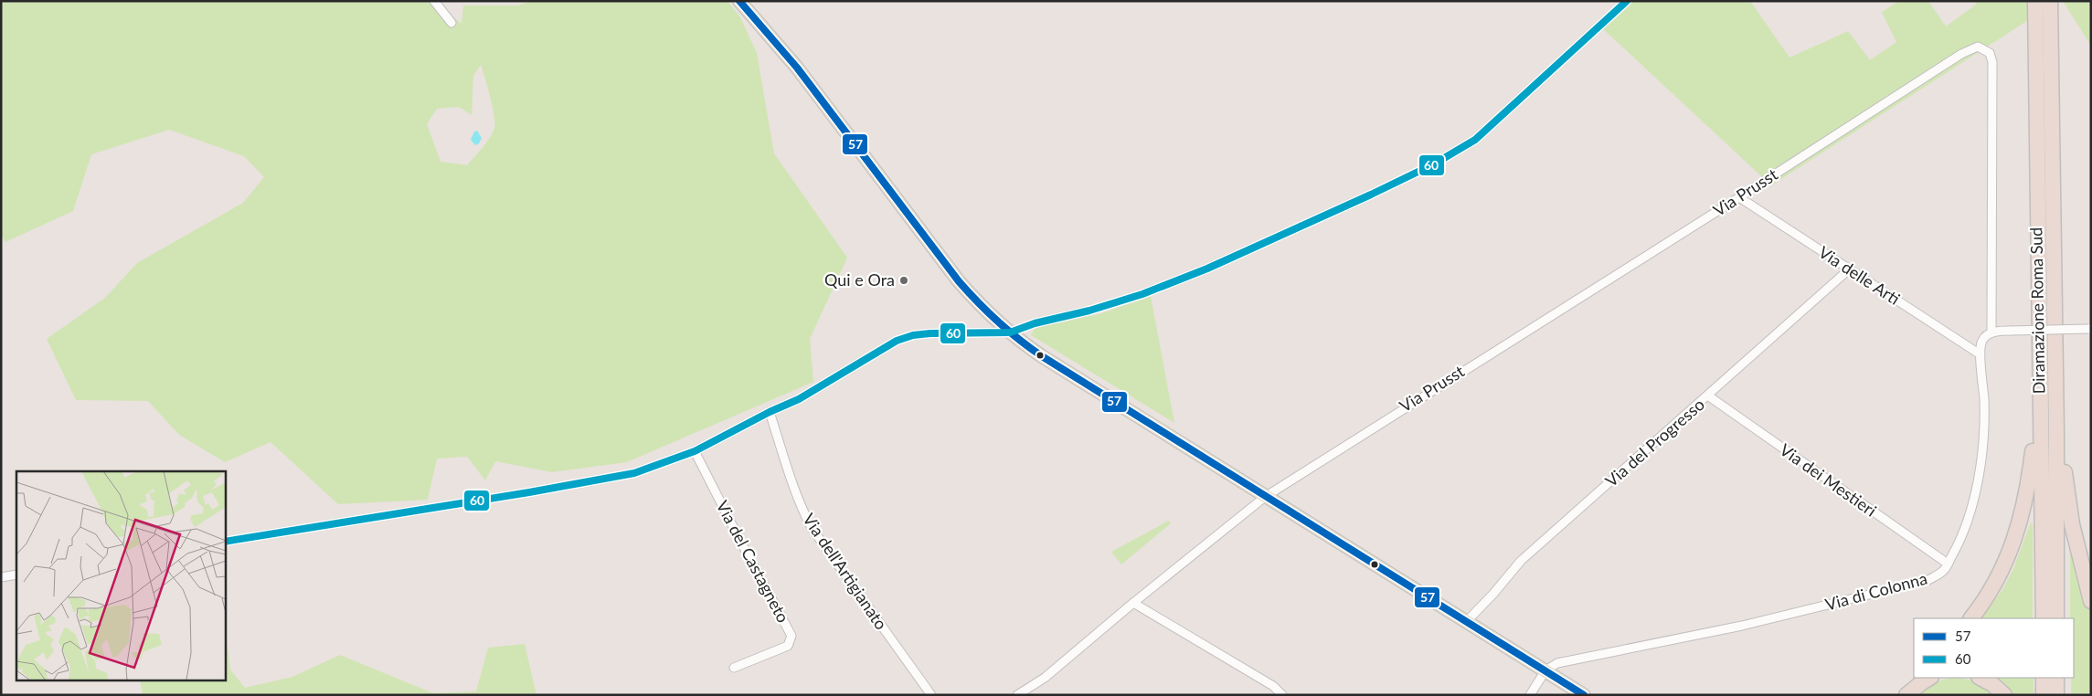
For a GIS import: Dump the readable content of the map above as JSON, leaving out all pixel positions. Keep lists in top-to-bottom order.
{
  "streets": {
    "highway": ["Diramazione Roma Sud"],
    "street": [
      "Via Prusst",
      "Via delle Arti",
      "Via del Progresso",
      "Via dei Mestieri",
      "Via del Castagneto",
      "Via dell'Artigianato",
      "Via di Colonna"
    ]
  },
  "crossings": [
    ["Via Prusst", "Via delle Arti"],
    ["Via delle Arti", "Via del Progresso"],
    ["Via delle Arti", "Via di Colonna"],
    ["Via del Progresso", "Via dei Mestieri"],
    ["Via dei Mestieri", "Via di Colonna"]
  ],
  "places": ["Qui e Ora"],
  "lines": ["transit line 57", "transit line 60"],
  "legend": ["57", "60"]
}
